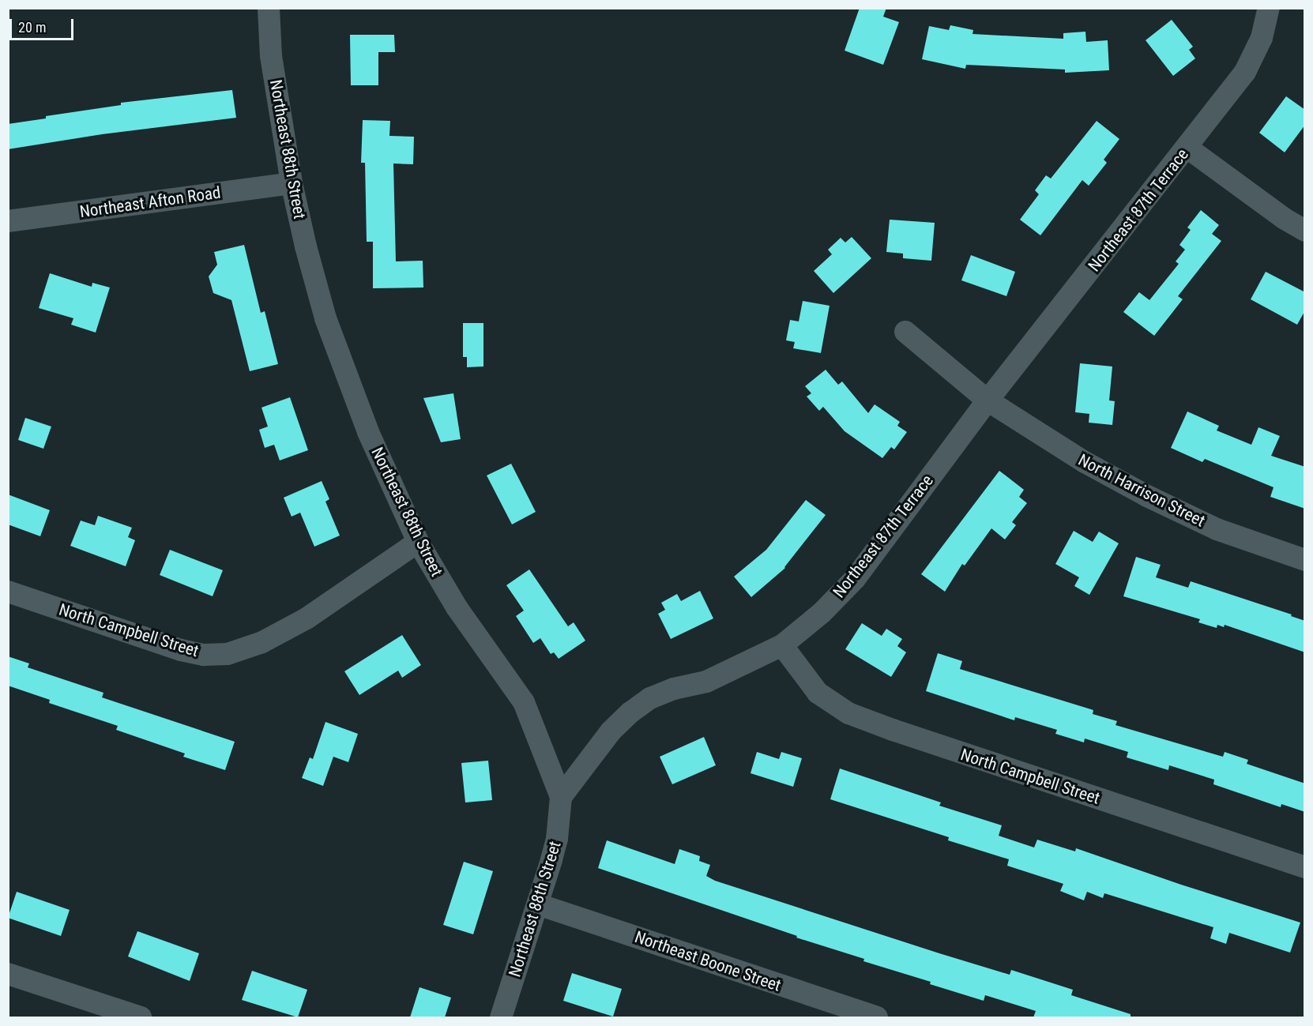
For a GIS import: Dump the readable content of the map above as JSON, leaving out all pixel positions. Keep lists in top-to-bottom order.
{
  "streets": {
    "street": [
      "Northeast 88th Street",
      "Northeast Afton Road",
      "Northeast 87th Terrace",
      "North Harrison Street",
      "North Campbell Street",
      "Northeast Boone Street"
    ]
  },
  "crossings": [
    ["Northeast 88th Street", "Northeast Afton Road"],
    ["Northeast 88th Street", "Northeast 87th Terrace"],
    ["Northeast 88th Street", "North Campbell Street"],
    ["Northeast 88th Street", "Northeast Boone Street"],
    ["Northeast 87th Terrace", "North Harrison Street"],
    ["Northeast 87th Terrace", "North Campbell Street"]
  ],
  "scale_bar": "20 m"
}
